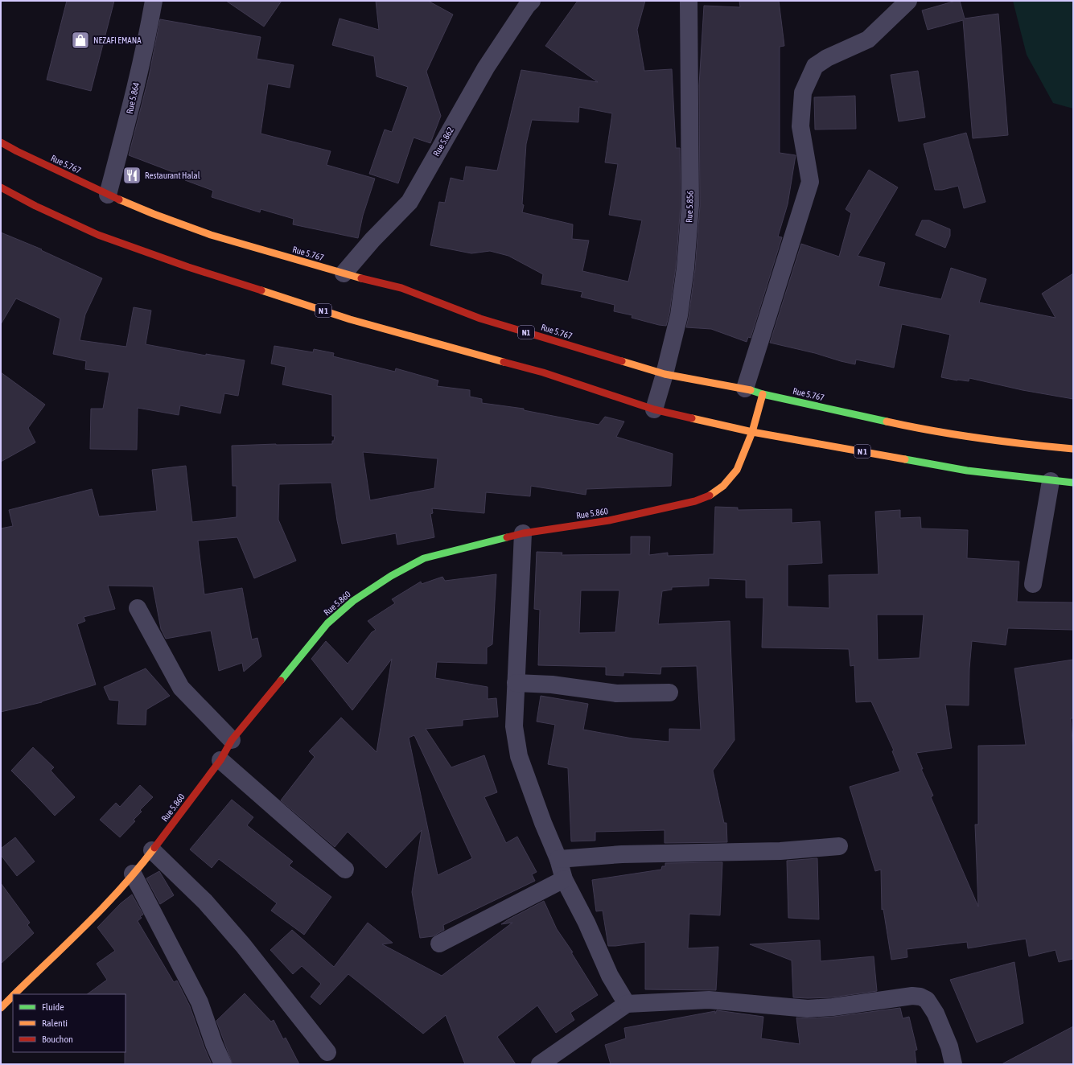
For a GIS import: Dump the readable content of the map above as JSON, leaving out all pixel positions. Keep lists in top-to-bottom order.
{
  "streets": {
    "main road": [
      "Rue 5.767",
      "N 1",
      "N1",
      "Rue 5.860"
    ],
    "street": ["Rue 5.864", "Rue 5.862", "Rue 5.856"]
  },
  "crossings": [
    ["Rue 5.864", "Rue 5.767"],
    ["Rue 5.862", "Rue 5.767"],
    ["Rue 5.767", "Rue 5.856"],
    ["Rue 5.767", "Rue 5.860"],
    ["Rue 5.856", "N 1"],
    ["N 1", "Rue 5.860"]
  ],
  "places": {
    "shop": ["NEZAFI EMANA"],
    "restaurant": ["Restaurant Halal"]
  },
  "legend": ["Fluide", "Ralenti", "Bouchon"]
}
